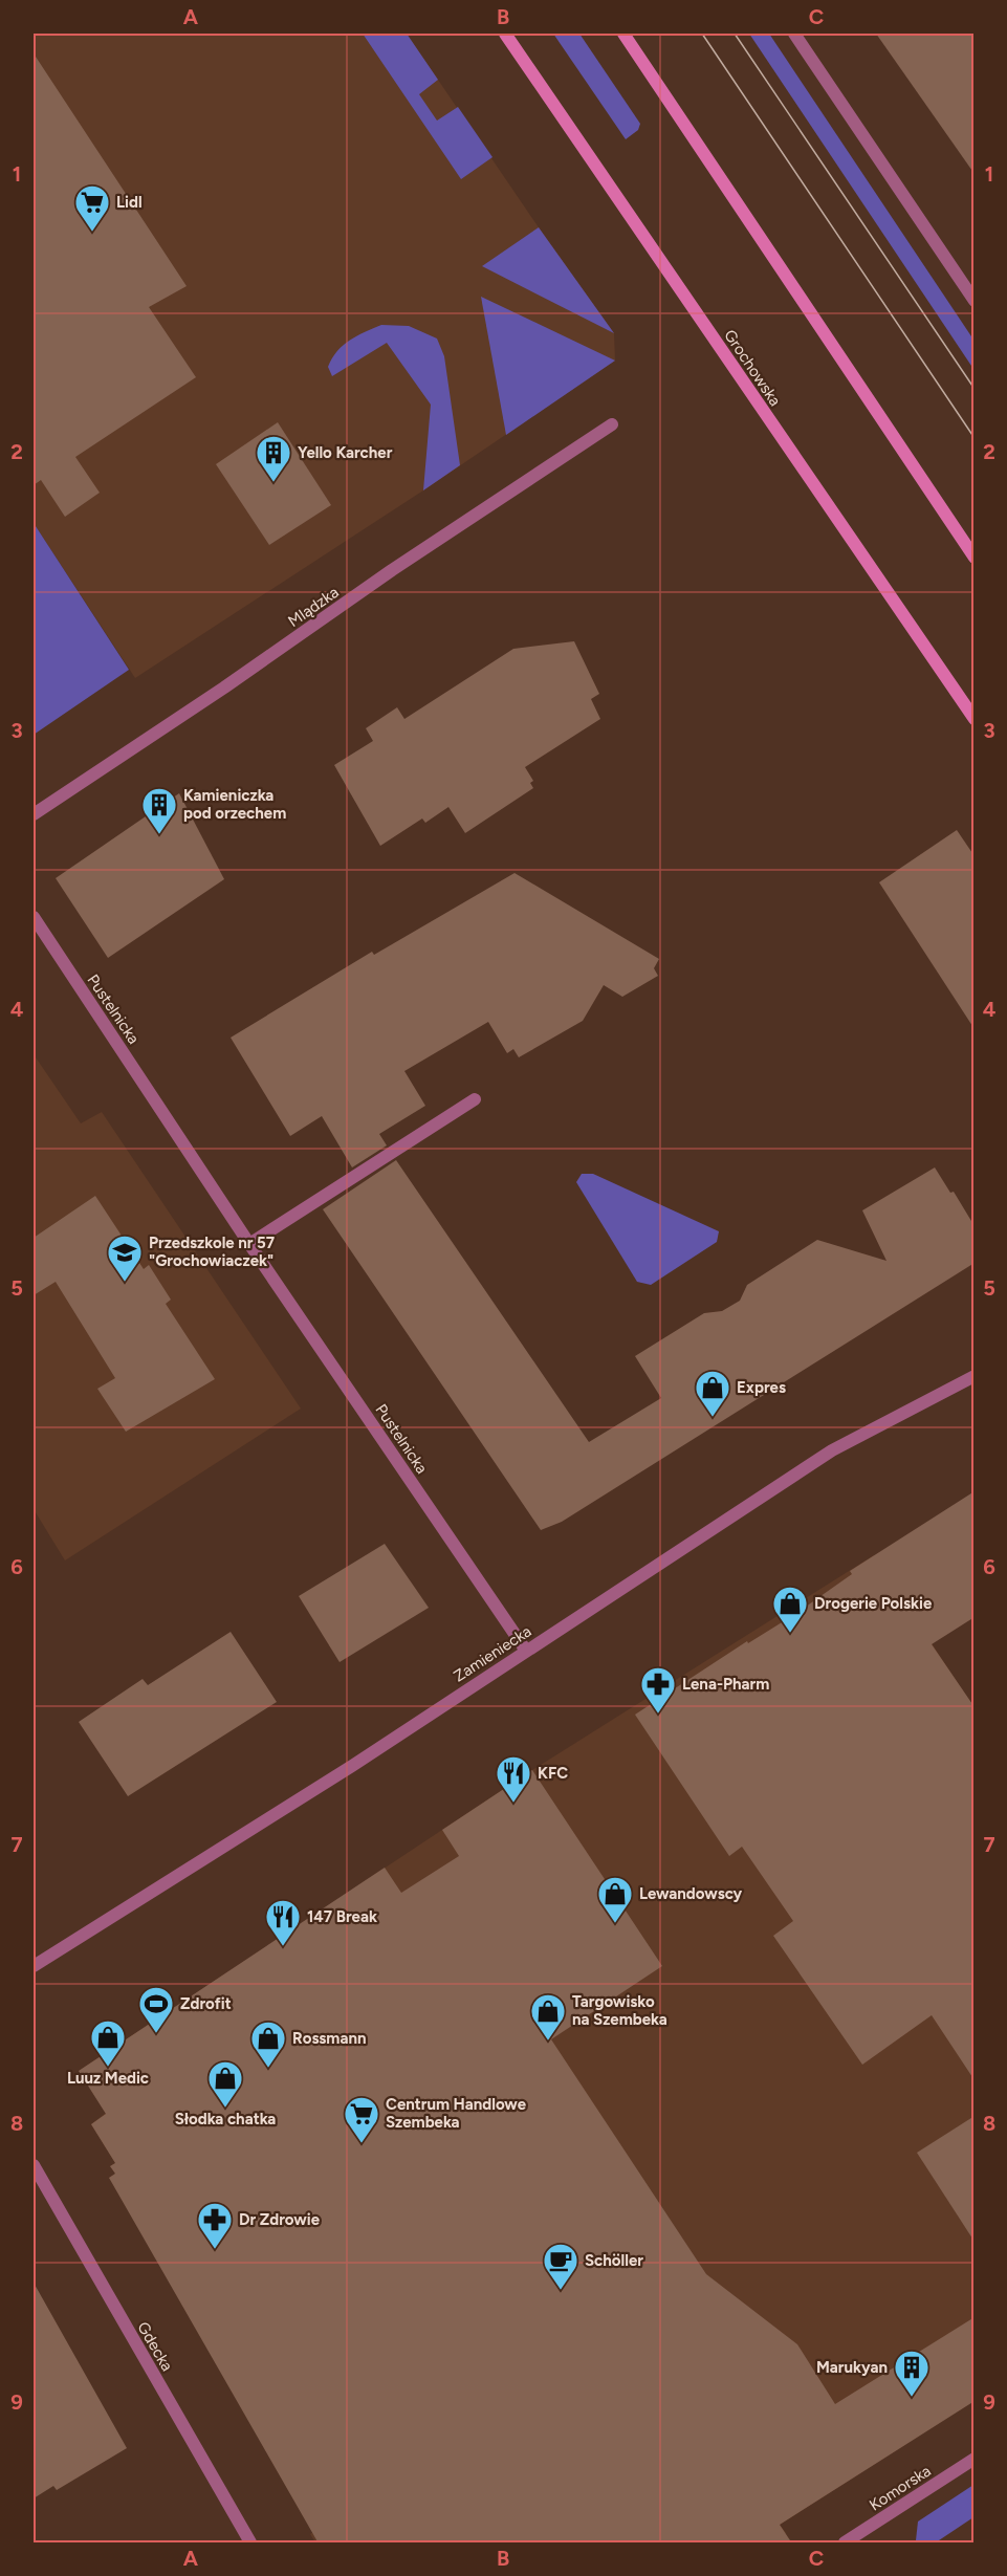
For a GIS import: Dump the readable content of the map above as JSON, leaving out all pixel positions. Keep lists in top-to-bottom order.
{
  "streets": {
    "main road": ["Grochowska"],
    "street": [
      "Mlądzka",
      "Pustelnicka",
      "Zamieniecka",
      "Gdecka",
      "Komorska"
    ]
  },
  "crossings": [
    ["Pustelnicka", "Zamieniecka"]
  ],
  "places": {
    "supermarket": ["Lidl", "Centrum Handlowe Szembeka"],
    "building": ["Yello Karcher", "Kamieniczka pod orzechem", "Marukyan"],
    "school or university": ["Przedszkole nr 57 \"Grochowiaczek\""],
    "shop": [
      "Expres",
      "Drogerie Polskie",
      "Lewandowscy",
      "Targowisko na Szembeka",
      "Luuz Medic",
      "Rossmann",
      "Słodka chatka"
    ],
    "pharmacy": ["Lena-Pharm", "Dr Zdrowie"],
    "restaurant": ["KFC", "147 Break"],
    "sports": ["Zdrofit"],
    "cafe": ["Schöller"]
  },
  "grid": {
    "columns": ["A", "B", "C"],
    "rows": [
      "1",
      "2",
      "3",
      "4",
      "5",
      "6",
      "7",
      "8",
      "9"
    ]
  }
}
